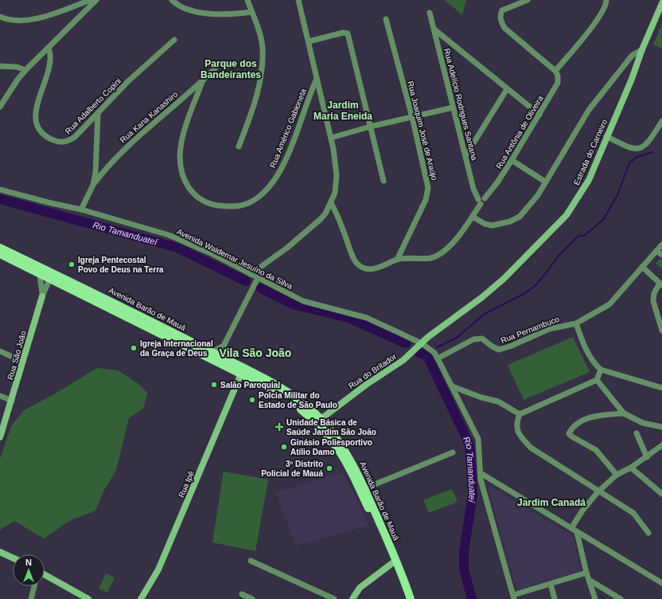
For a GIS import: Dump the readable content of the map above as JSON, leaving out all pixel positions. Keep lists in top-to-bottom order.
{
  "streets": {
    "main road": ["Avenida Barão de Mauá"],
    "street": [
      "Rua Adelício Rodrigues Santana",
      "Rua Adalberto Copini",
      "Rua Kana Kanashiro",
      "Rua Américo Gabioneta",
      "Rua Joaquim José de Araújo",
      "Rua Antônia de Oliveira",
      "Estrada do Carneiro",
      "Avenida Waldemar Jesuíno da Silva",
      "Rua Pernambuco",
      "Rua São João",
      "Rua do Britador",
      "Rua Ipê"
    ]
  },
  "crossings": [
    ["Rua Adelício Rodrigues Santana", "Rua Antônia de Oliveira"],
    ["Rua Kana Kanashiro", "Rua Américo Gabioneta"],
    ["Estrada do Carneiro", "Avenida Waldemar Jesuíno da Silva"],
    ["Estrada do Carneiro", "Rua do Britador"],
    ["Avenida Waldemar Jesuíno da Silva", "Rua Pernambuco"],
    ["Avenida Waldemar Jesuíno da Silva", "Rua do Britador"],
    ["Avenida Barão de Mauá", "Rua São João"],
    ["Avenida Barão de Mauá", "Rua do Britador"],
    ["Avenida Barão de Mauá", "Rua Ipê"]
  ],
  "districts": [
    "Parque dos Bandeirantes",
    "Jardim Maria Eneida",
    "Vila São João",
    "Jardim Canadá"
  ],
  "water": ["Rio Tamanduateí"],
  "places": {
    "other": [
      "Igreja Pentecostal Povo de Deus na Terra",
      "Igreja Internacional da Graça de Deus",
      "Salão Paroquial",
      "Polcia Militar do Estado de São Paulo",
      "Ginásio Poliesportivo Atílio Damo",
      "3º Distrito Policial de Mauá"
    ],
    "health": ["Unidade Básica de Saúde Jardim São João"]
  },
  "north": "top"
}
